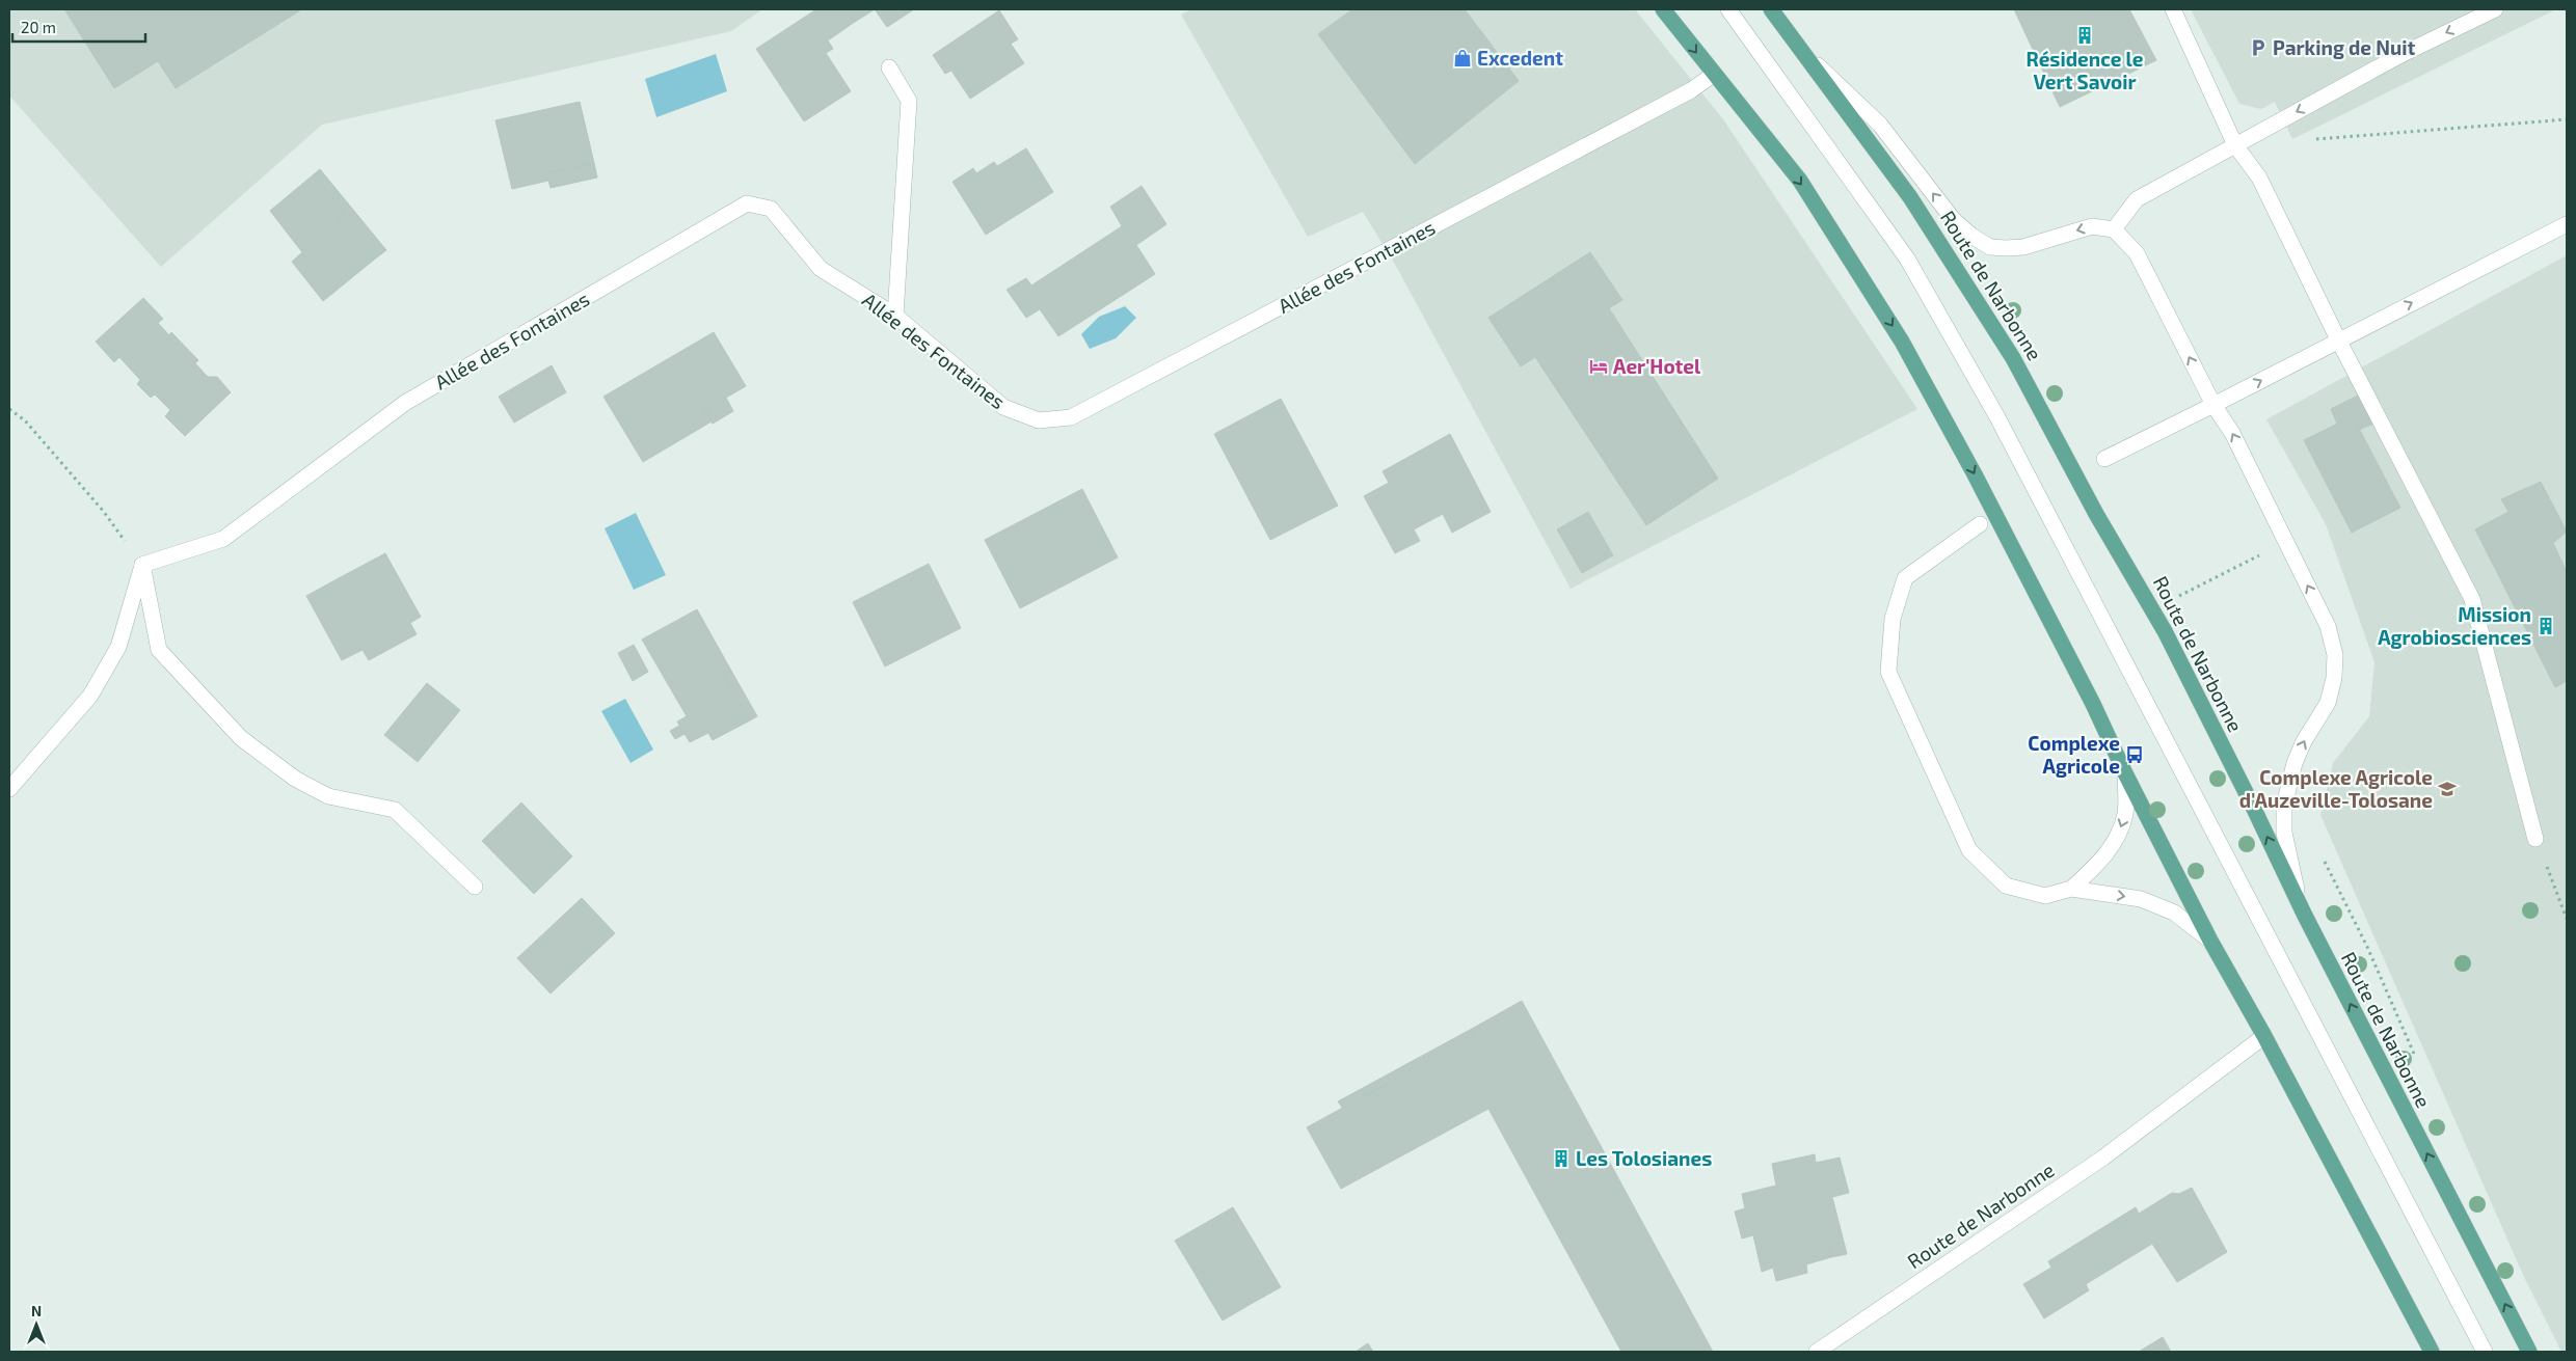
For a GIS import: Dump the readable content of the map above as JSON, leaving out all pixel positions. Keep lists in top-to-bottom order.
{
  "streets": {
    "main road": ["Route de Narbonne"],
    "street": ["Allée des Fontaines"]
  },
  "places": {
    "building": ["Résidence le Vert Savoir", "Mission Agrobiosciences", "Les Tolosianes"],
    "parking": ["Parking de Nuit"],
    "shop": ["Excedent"],
    "hotel": ["Aer'Hotel"],
    "bus stop": ["Complexe Agricole"],
    "school or university": ["Complexe Agricole d'Auzeville-Tolosane"]
  },
  "scale_bar": "20 m",
  "north": "top"
}
